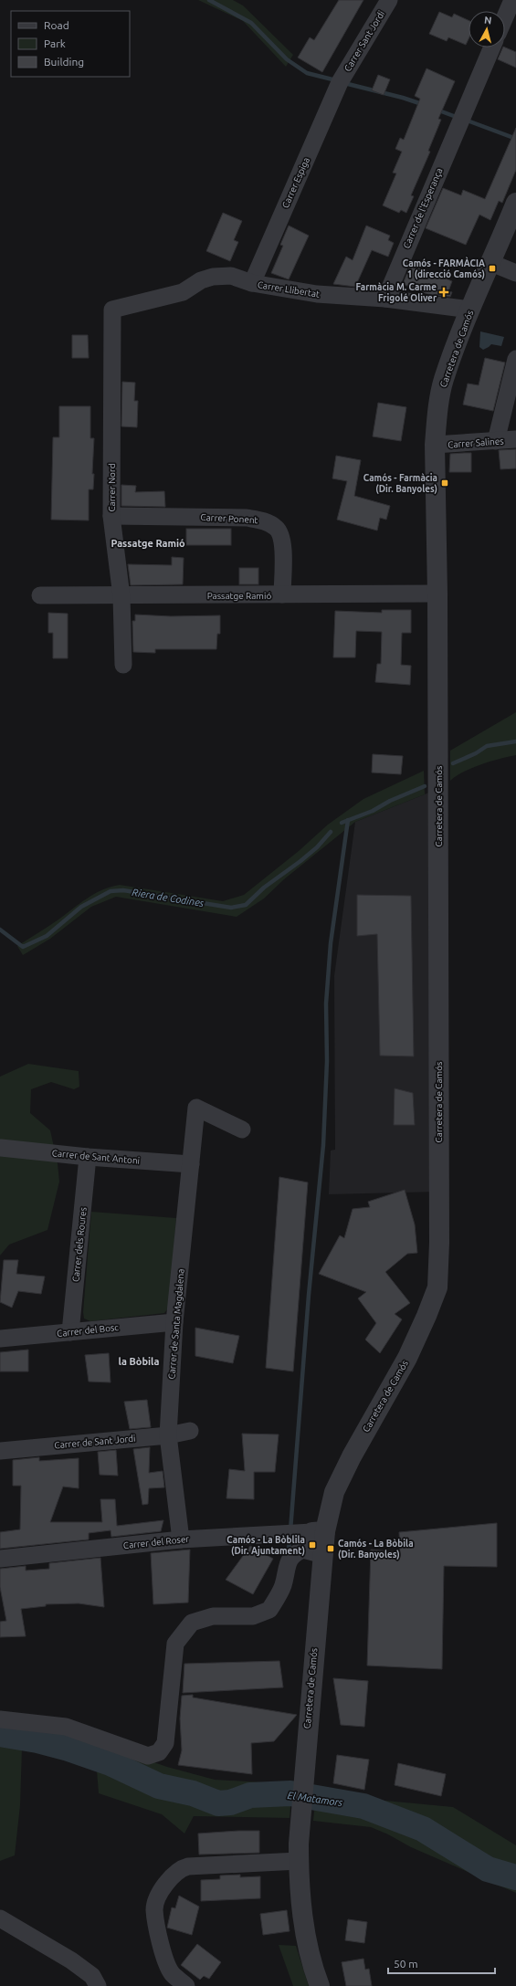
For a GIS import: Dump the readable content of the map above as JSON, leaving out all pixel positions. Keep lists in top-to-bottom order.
{
  "streets": {
    "street": [
      "Carrer Sant Jordi",
      "Carrer Espiga",
      "Carrer de l'Esperança",
      "Carrer Llibertat",
      "Carretera de Camós",
      "Carrer Salines",
      "Carrer Nord",
      "Carrer Ponent",
      "Passatge Ramió",
      "Carrer de Sant Antoni",
      "Carrer dels Roures",
      "Carrer de Santa Magdalena",
      "Carrer del Bosc",
      "Carrer de Sant Jordi",
      "Carrer del Roser"
    ]
  },
  "crossings": [
    ["Carrer Sant Jordi", "Carrer Espiga"],
    ["Carrer Espiga", "Carrer Llibertat"],
    ["Carrer de l'Esperança", "Carrer Llibertat"],
    ["Carrer Llibertat", "Carretera de Camós"],
    ["Carrer Llibertat", "Carrer Nord"],
    ["Carretera de Camós", "Carrer Salines"],
    ["Carretera de Camós", "Passatge Ramió"],
    ["Carretera de Camós", "Carrer del Roser"],
    ["Carrer Nord", "Carrer Ponent"],
    ["Carrer Nord", "Passatge Ramió"],
    ["Carrer Ponent", "Passatge Ramió"],
    ["Carrer de Sant Antoni", "Carrer dels Roures"],
    ["Carrer de Sant Antoni", "Carrer de Santa Magdalena"],
    ["Carrer dels Roures", "Carrer del Bosc"],
    ["Carrer de Santa Magdalena", "Carrer del Bosc"],
    ["Carrer de Santa Magdalena", "Carrer de Sant Jordi"],
    ["Carrer de Santa Magdalena", "Carrer del Roser"]
  ],
  "districts": ["Passatge Ramió", "la Bòbila"],
  "water": ["Riera de Codines", "El Matamors"],
  "places": {
    "transit": [
      "Camós - FARMÀCIA 1 (direcció Camós)",
      "Camós - Farmàcia (Dir. Banyoles)",
      "Camós - La Bòblila (Dir. Ajuntament)",
      "Camós - La Bòbila (Dir. Banyoles)"
    ],
    "health": ["Farmàcia M. Carme Frigolé Oliver"]
  },
  "legend": ["Road", "Park", "Building"],
  "scale_bar": "50 m",
  "north": "top"
}
